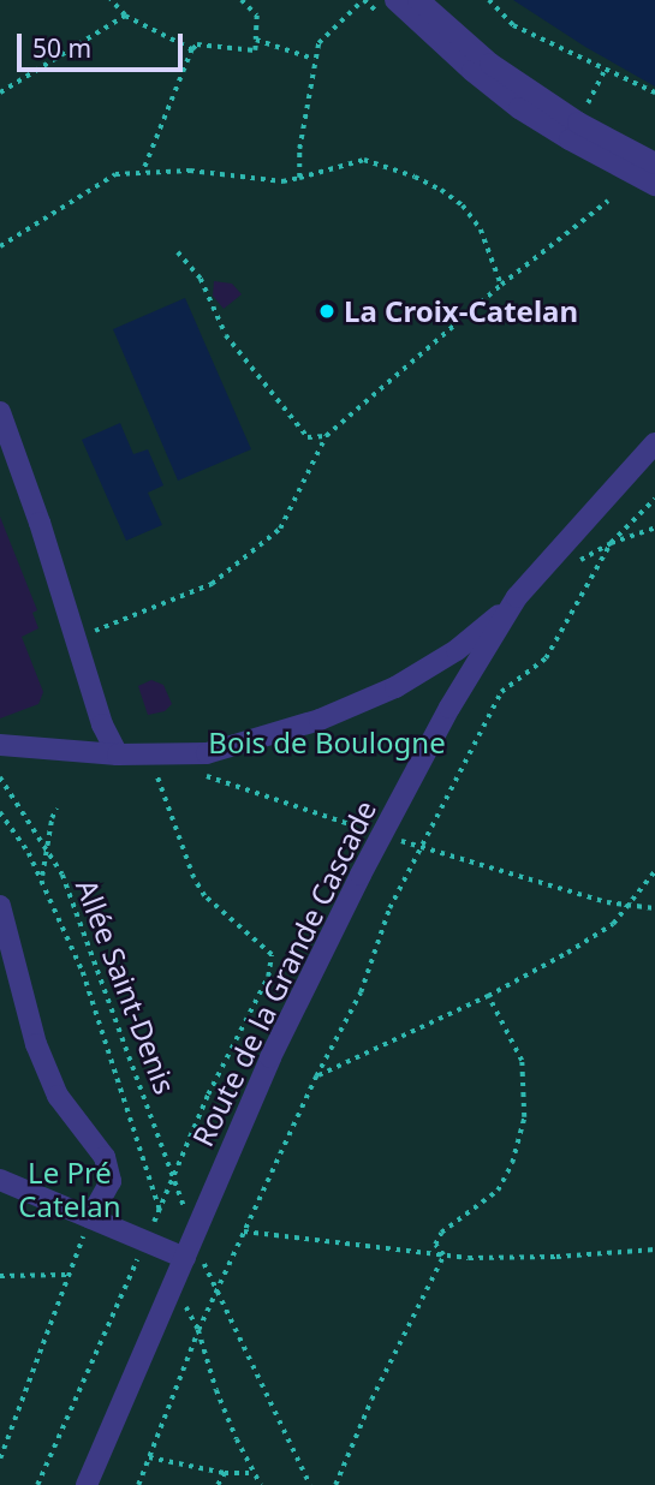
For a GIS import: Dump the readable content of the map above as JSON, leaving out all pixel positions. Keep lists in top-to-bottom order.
{
  "streets": {
    "street": ["Route de la Grande Cascade"],
    "path": ["Allée Saint-Denis"]
  },
  "parks": ["Bois de Boulogne", "Le Pré Catelan"],
  "places": ["La Croix-Catelan"],
  "scale_bar": "50 m"
}
